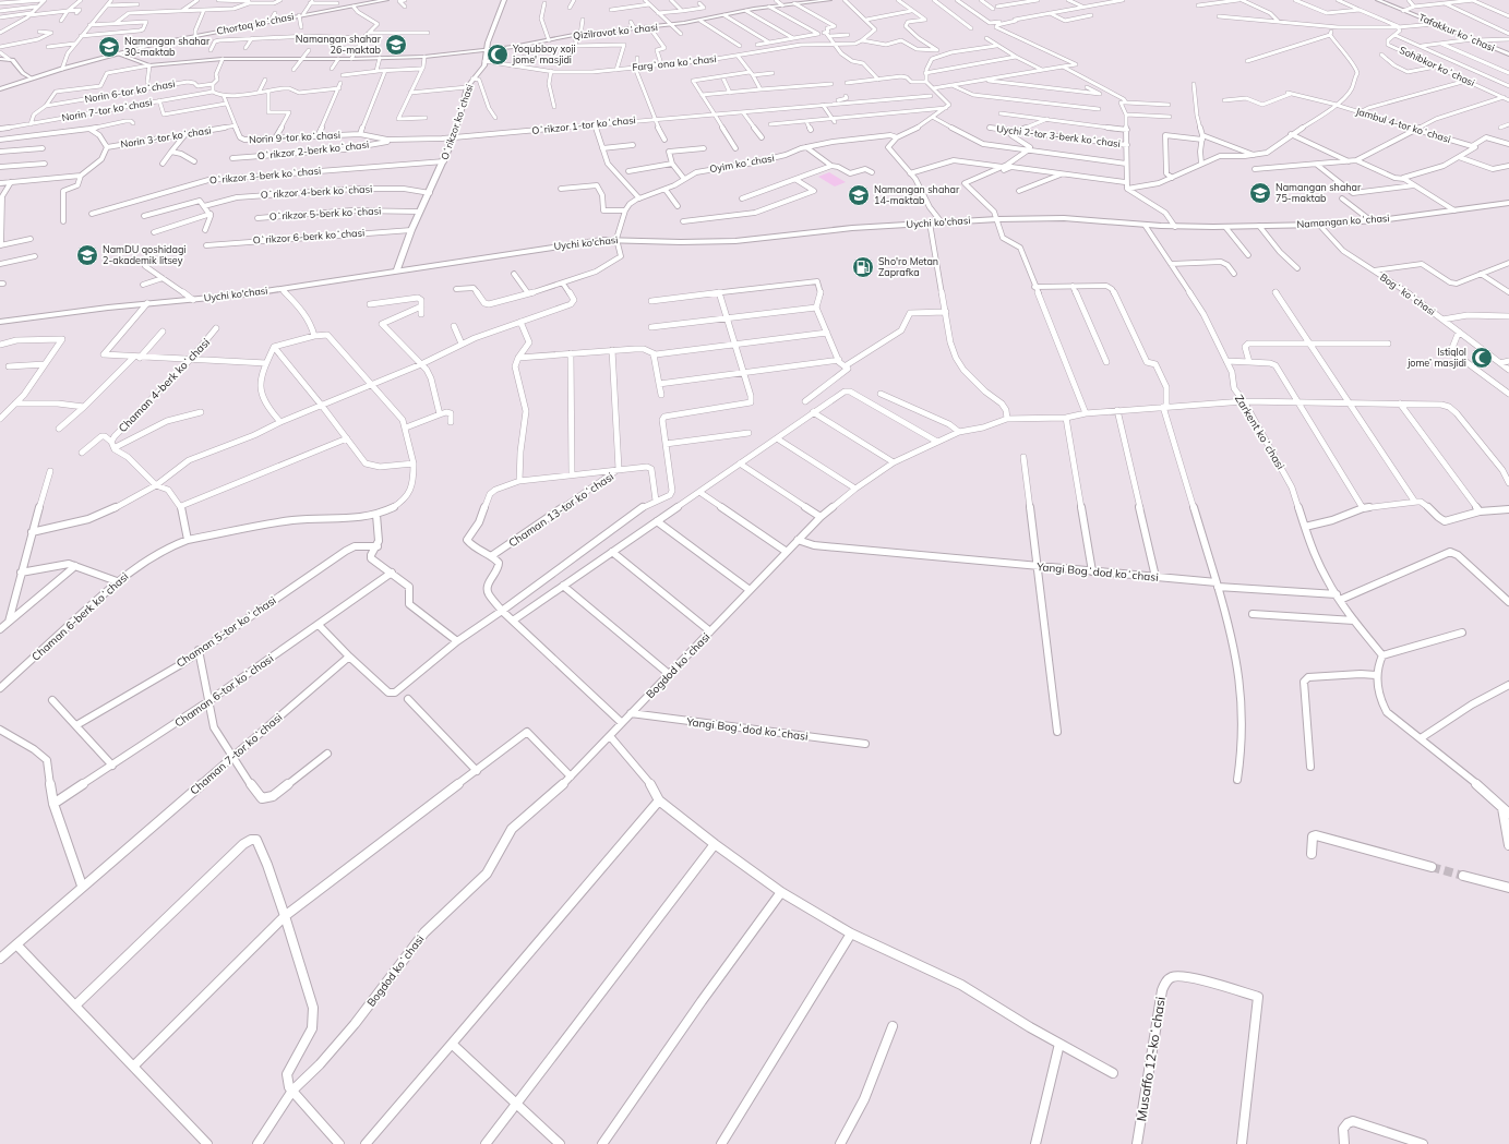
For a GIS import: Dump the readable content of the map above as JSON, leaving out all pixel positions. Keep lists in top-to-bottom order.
{
  "streets": {
    "main road": [
      "Chortoq koʻchasi",
      "Tafakkur koʻchasi",
      "Oʻrikzor koʻchasi",
      "Namangan koʻchasi",
      "Uychi ko'chasi"
    ],
    "street": [
      "Qizilravot koʻchasi",
      "Fargʻona koʻchasi",
      "Sohibkor koʻchasi",
      "Norin 6-tor koʻchasi",
      "Norin 7-tor koʻchasi",
      "Oʻrikzor 1-tor koʻchasi",
      "Jambul 4-tor koʻchasi",
      "Uychi 2-tor 3-berk koʻchasi",
      "Norin 3-tor koʻchasi",
      "Norin 9-tor koʻchasi",
      "Oʻrikzor 2-berk koʻchasi",
      "Oyim koʻchasi",
      "Oʻrikzor 3-berk koʻchasi",
      "Oʻrikzor 4-berk koʻchasi",
      "Oʻrikzor 5-berk koʻchasi",
      "Oʻrikzor 6-berk koʻchasi",
      "Bogʻ koʻchasi",
      "Chaman 4-berk koʻchasi",
      "Zarkent koʻchasi",
      "Chaman 13-tor koʻchasi",
      "Yangi Bogʻdod koʻchasi",
      "Chaman 6-berk koʻchasi",
      "Chaman 5-tor koʻchasi",
      "Bogdod koʻchasi",
      "Chaman 6-tor koʻchasi",
      "Chaman 7-tor koʻchasi",
      "Musaffo 12-koʻchasi"
    ]
  },
  "crossings": [
    ["Chortoq koʻchasi", "Qizilravot koʻchasi"],
    ["Qizilravot koʻchasi", "Oʻrikzor koʻchasi"],
    ["Fargʻona koʻchasi", "Oʻrikzor koʻchasi"],
    ["Oʻrikzor koʻchasi", "Oʻrikzor 1-tor koʻchasi"],
    ["Oʻrikzor koʻchasi", "Oʻrikzor 3-berk koʻchasi"],
    ["Oʻrikzor koʻchasi", "Oʻrikzor 4-berk koʻchasi"],
    ["Oʻrikzor koʻchasi", "Oʻrikzor 5-berk koʻchasi"],
    ["Oʻrikzor koʻchasi", "Uychi ko'chasi"],
    ["Oʻrikzor koʻchasi", "Oʻrikzor 6-berk koʻchasi"],
    ["Oʻrikzor 1-tor koʻchasi", "Norin 9-tor koʻchasi"],
    ["Oʻrikzor 1-tor koʻchasi", "Oʻrikzor 2-berk koʻchasi"],
    ["Norin 3-tor koʻchasi", "Norin 9-tor koʻchasi"],
    ["Norin 9-tor koʻchasi", "Oʻrikzor 2-berk koʻchasi"],
    ["Namangan koʻchasi", "Uychi ko'chasi"],
    ["Namangan koʻchasi", "Bogʻ koʻchasi"],
    ["Uychi ko'chasi", "Zarkent koʻchasi"],
    ["Zarkent koʻchasi", "Yangi Bogʻdod koʻchasi"],
    ["Zarkent koʻchasi", "Bogdod koʻchasi"],
    ["Yangi Bogʻdod koʻchasi", "Bogdod koʻchasi"]
  ],
  "places": {
    "school or university": [
      "Namangan shahar 26-maktab",
      "Namangan shahar 30-maktab",
      "Namangan shahar 75-maktab",
      "Namangan shahar 14-maktab",
      "NamDU qoshidagi 2-akademik litsey"
    ],
    "mosque": ["Yoqubboy xoji jome' masjidi", "Istiqlol jome’ masjidi"],
    "fuel station": ["Sho'ro Metan Zaprafka"]
  }
}
